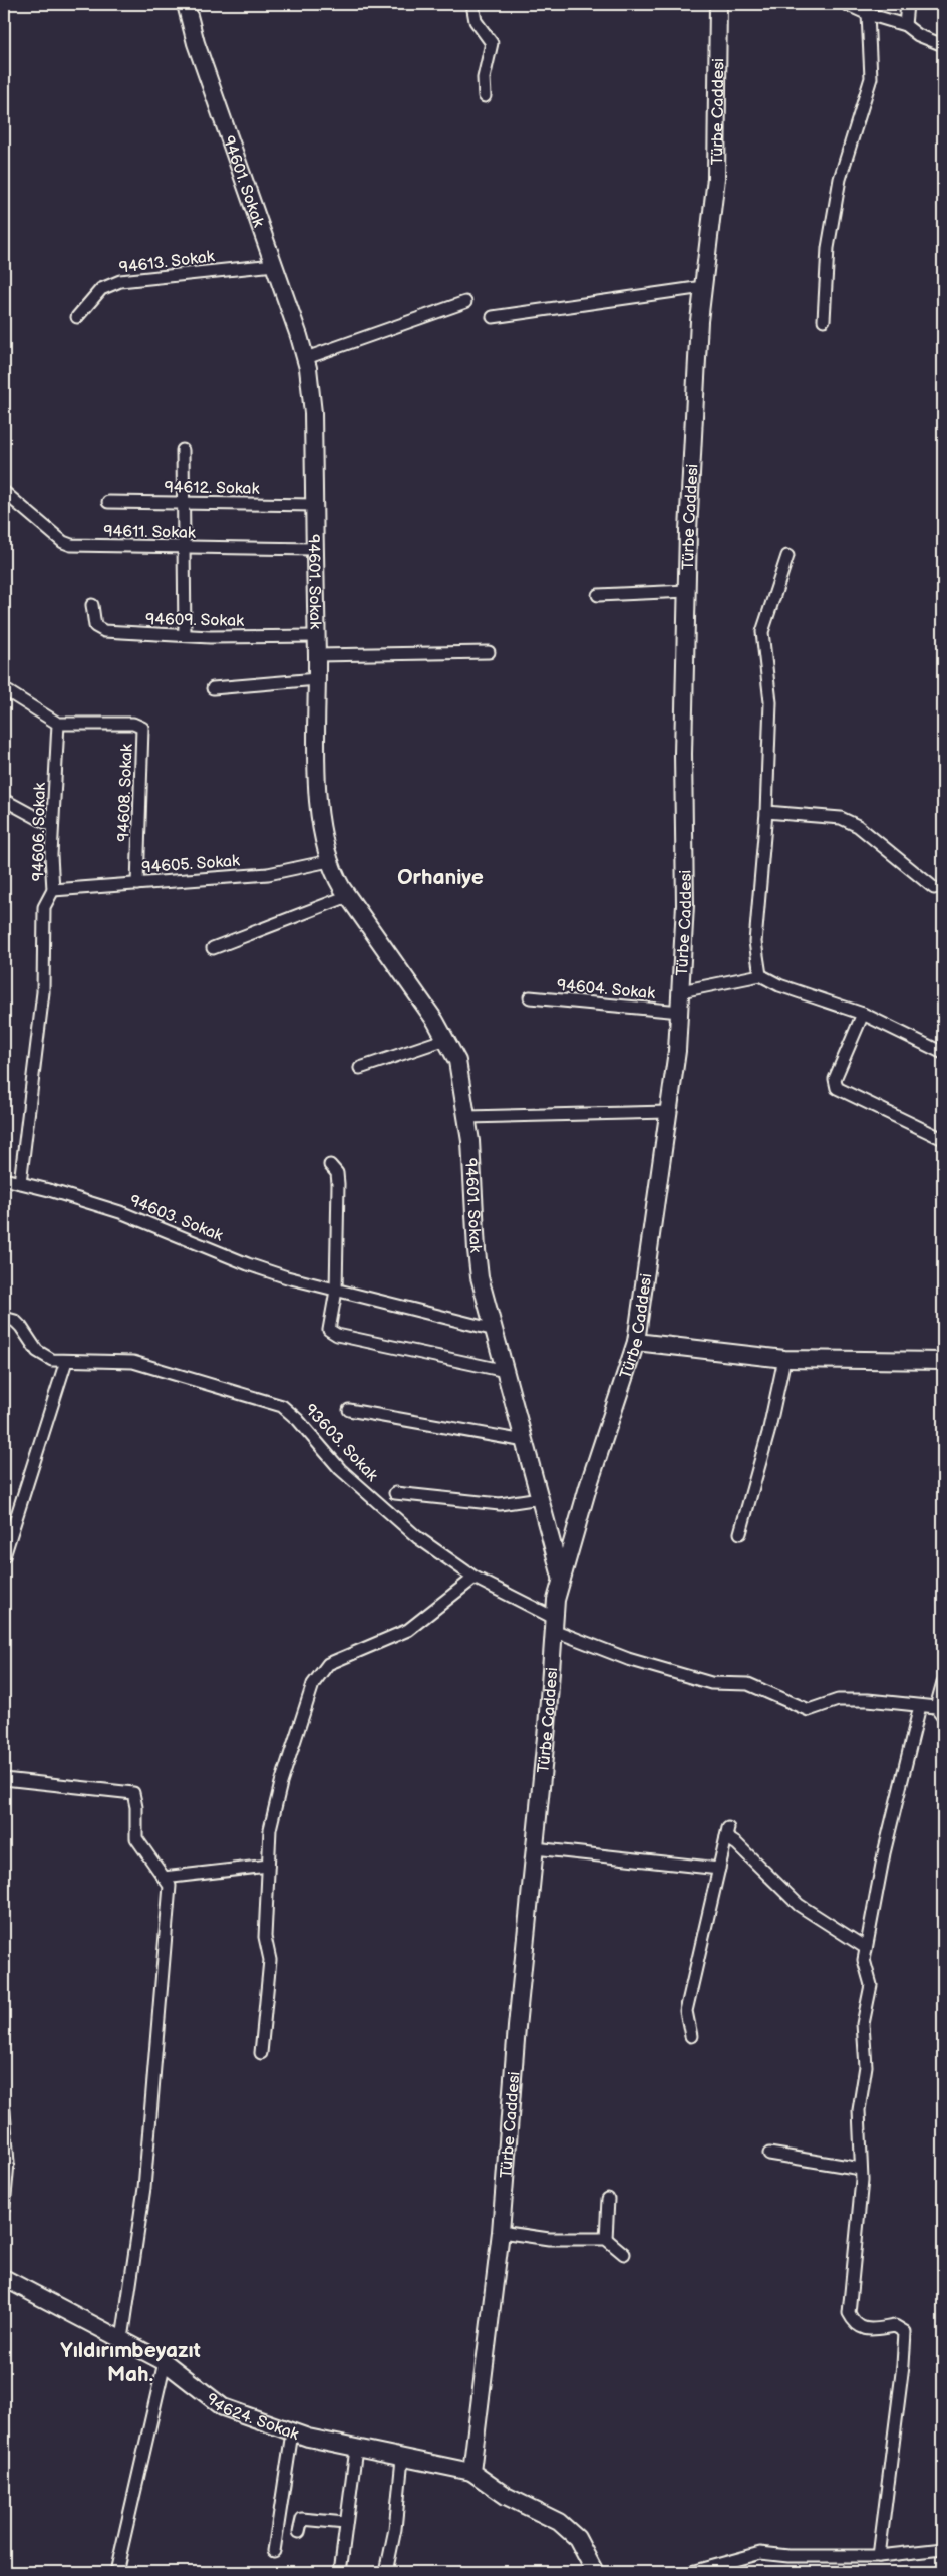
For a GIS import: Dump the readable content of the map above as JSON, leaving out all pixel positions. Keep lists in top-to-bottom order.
{
  "streets": {
    "street": [
      "Türbe Caddesi",
      "94601. Sokak",
      "94613. Sokak",
      "94612. Sokak",
      "94611. Sokak",
      "94609. Sokak",
      "94608. Sokak",
      "94606. Sokak",
      "94605. Sokak",
      "94604. Sokak",
      "94603. Sokak",
      "93603. Sokak",
      "94624. Sokak"
    ]
  },
  "crossings": [
    ["Türbe Caddesi", "94601. Sokak"],
    ["Türbe Caddesi", "94604. Sokak"],
    ["Türbe Caddesi", "93603. Sokak"],
    ["Türbe Caddesi", "94624. Sokak"],
    ["94601. Sokak", "94613. Sokak"],
    ["94601. Sokak", "94612. Sokak"],
    ["94601. Sokak", "94611. Sokak"],
    ["94601. Sokak", "94609. Sokak"],
    ["94601. Sokak", "94605. Sokak"],
    ["94601. Sokak", "94603. Sokak"],
    ["94608. Sokak", "94606. Sokak"],
    ["94608. Sokak", "94605. Sokak"],
    ["94606. Sokak", "94605. Sokak"],
    ["94606. Sokak", "94603. Sokak"]
  ],
  "districts": ["Orhaniye", "Yıldırımbeyazıt Mah."]
}
